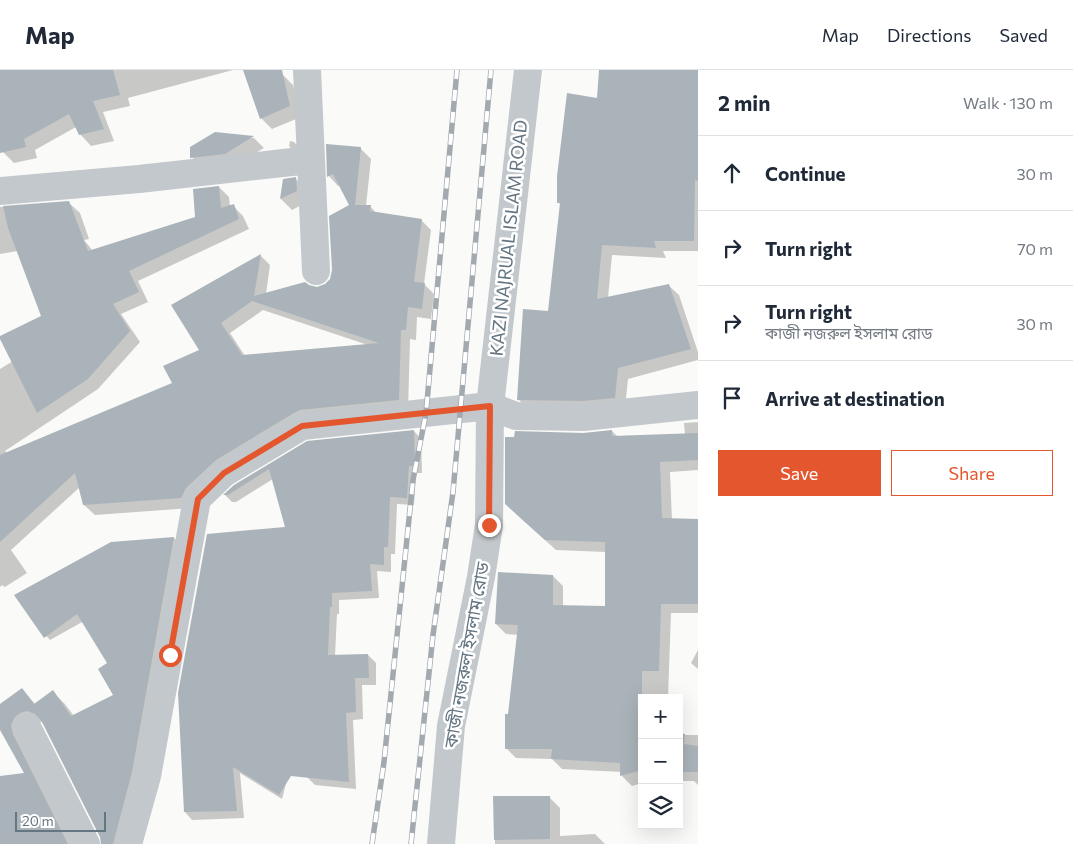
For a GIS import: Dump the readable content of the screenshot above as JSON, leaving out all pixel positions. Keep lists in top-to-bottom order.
{
  "streets": {
    "street": ["KAZI NAJRUAL ISLAM ROAD", "কাজী নজরুল ইসলাম রোড"]
  },
  "crossings": [
    ["KAZI NAJRUAL ISLAM ROAD", "কাজী নজরুল ইসলাম রোড"]
  ],
  "scale_bar": "20 m",
  "page": {
    "header": "Map",
    "nav": ["Map", "Directions", "Saved"],
    "heading": ["2 min", "Walk · 130 m"],
    "list": [
      ["Continue", "30 m"],
      ["Turn right", "70 m"],
      ["Turn right", "কাজী নজরুল ইসলাম রোড", "30 m"],
      "Arrive at destination"
    ],
    "buttons": ["Save", "Share"],
    "map_buttons": ["+", "−"],
    "scale": "20 m"
  }
}
